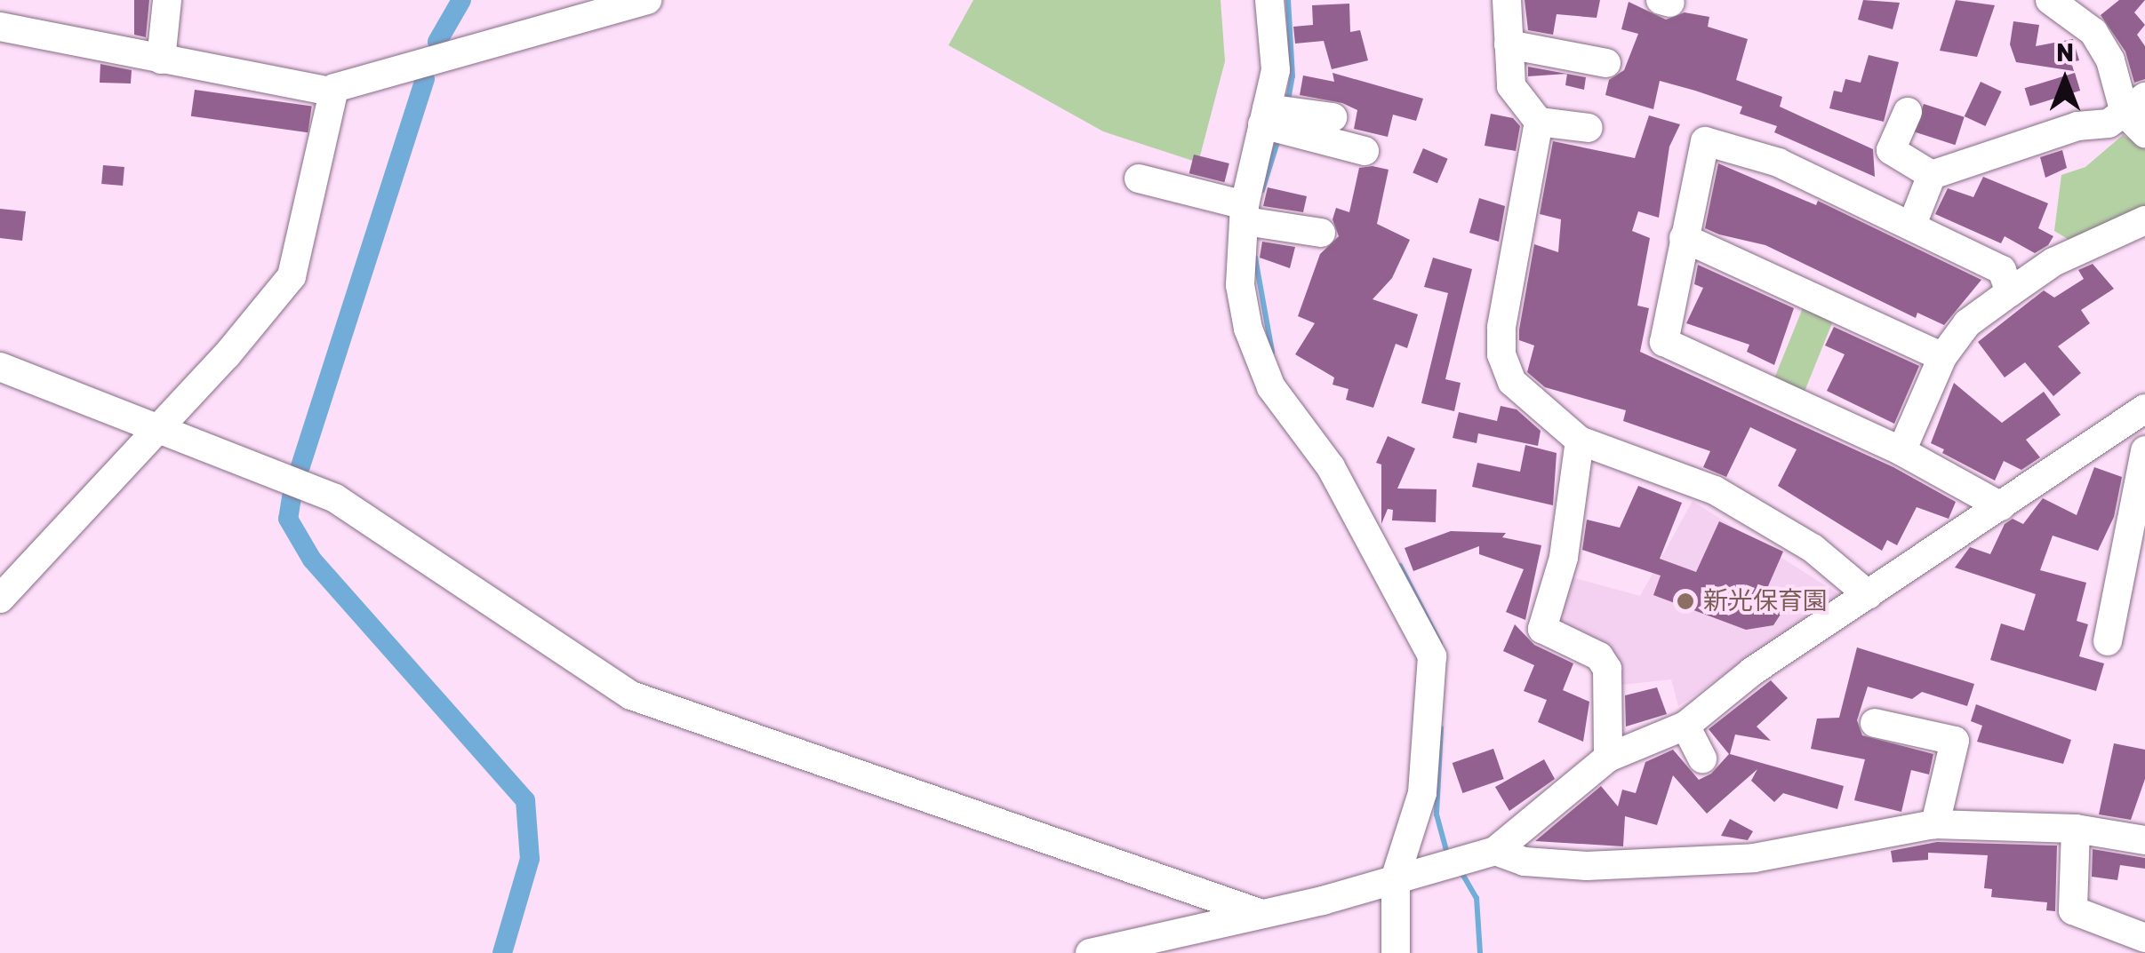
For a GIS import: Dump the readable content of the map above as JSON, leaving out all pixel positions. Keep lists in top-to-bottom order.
{
  "places": ["新光保育園"],
  "north": "top"
}
